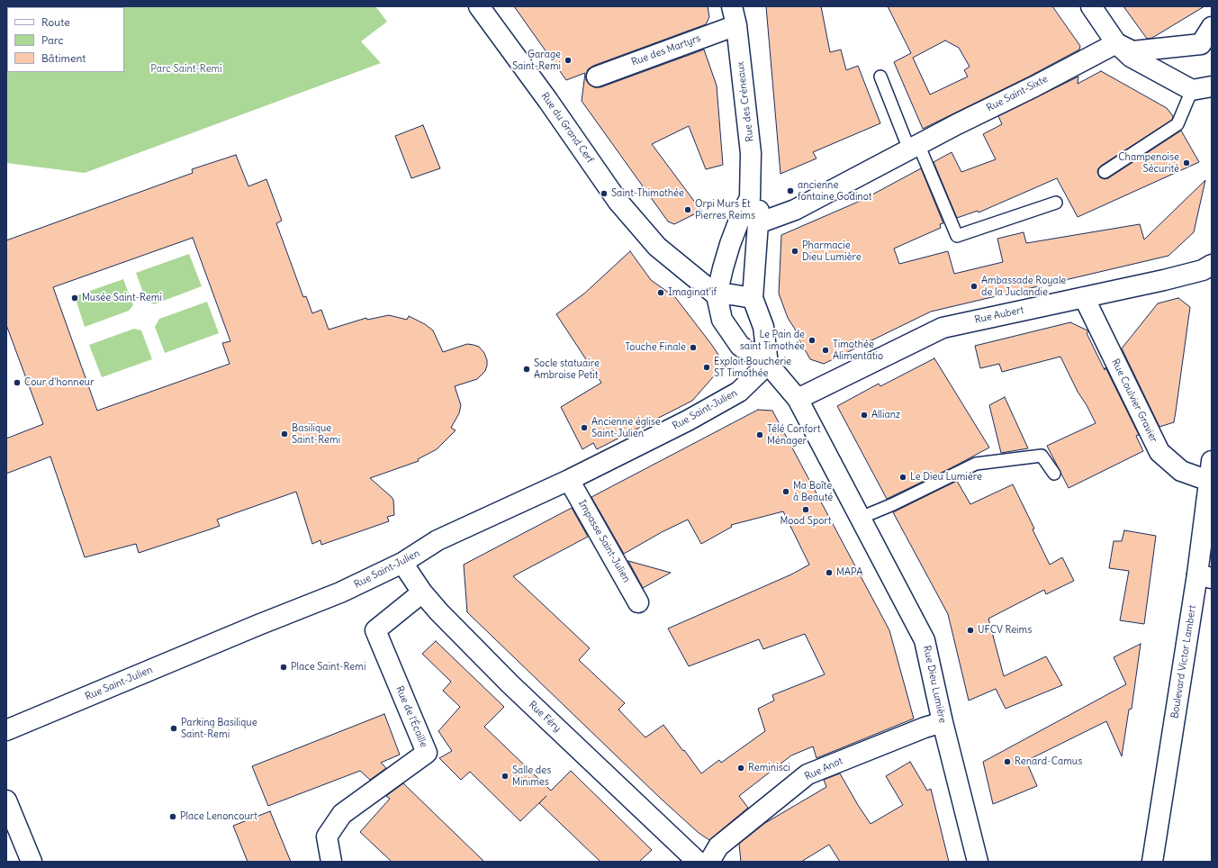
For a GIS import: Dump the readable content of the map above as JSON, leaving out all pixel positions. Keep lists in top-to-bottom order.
{
  "streets": {
    "street": [
      "Rue des Martyrs",
      "Rue Saint-Sixte",
      "Rue des Créneaux",
      "Rue du Grand Cerf",
      "Rue Aubert",
      "Rue Coulvier Gravier",
      "Rue Saint-Julien",
      "Impasse Saint-Julien",
      "Boulevard Victor Lambert",
      "Rue Dieu Lumière",
      "Rue de l'Écaille",
      "Rue Féry",
      "Rue Anot"
    ]
  },
  "crossings": [
    ["Rue des Martyrs", "Rue des Créneaux"],
    ["Rue du Grand Cerf", "Rue Dieu Lumière"],
    ["Rue Aubert", "Rue Coulvier Gravier"],
    ["Rue Aubert", "Rue Dieu Lumière"],
    ["Rue Coulvier Gravier", "Boulevard Victor Lambert"],
    ["Rue Saint-Julien", "Impasse Saint-Julien"],
    ["Rue Saint-Julien", "Rue Dieu Lumière"],
    ["Rue Saint-Julien", "Rue Féry"],
    ["Rue Dieu Lumière", "Rue Anot"],
    ["Rue de l'Écaille", "Rue Féry"]
  ],
  "parks": ["Parc Saint-Remi"],
  "places": [
    "Garage Saint-Remi",
    "Champenoise Sécurité",
    "ancienne fontaine Godinot",
    "Saint-Thimothée",
    "Orpi Murs Et Pierres Reims",
    "Pharmacie Dieu Lumière",
    "Ambassade Royale de la Juclandie",
    "Imaginat’if",
    "Musée Saint-Remi",
    "Le Pain de saint Timothée",
    "Touche Finale",
    "Timothée Alimentatio",
    "Exploit Boucherie ST Timothée",
    "Socle statuaire Ambroise Petit",
    "Cour d'honneur",
    "Allianz",
    "Ancienne église Saint-Julien",
    "Basilique Saint-Remi",
    "Télé Confort Ménager",
    "Le Dieu Lumière",
    "Ma Boîte à Beauté",
    "Mood Sport",
    "MAPA",
    "UFCV Reims",
    "Place Saint-Remi",
    "Parking Basilique Saint-Remi",
    "Renard-Camus",
    "Reminisci",
    "Salle des Minimes",
    "Place Lenoncourt"
  ],
  "legend": ["Route", "Parc", "Bâtiment"]
}
